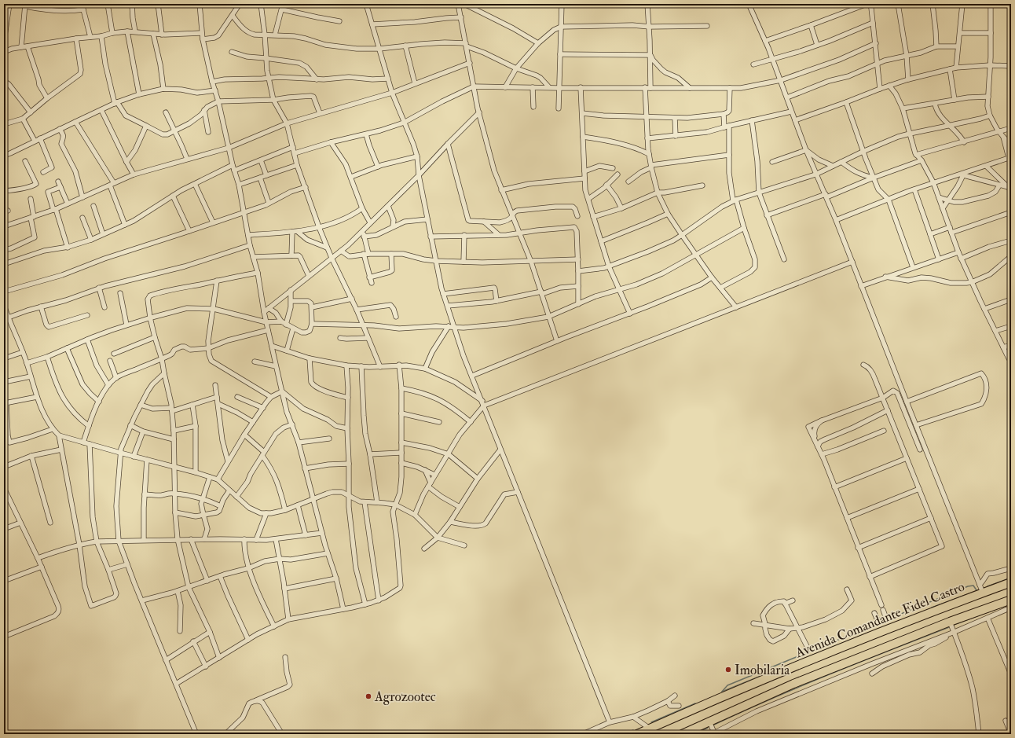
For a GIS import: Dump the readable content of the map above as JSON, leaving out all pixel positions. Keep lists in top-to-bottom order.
{
  "streets": {
    "highway": ["Avenida Comandante Fidel Castro"]
  },
  "places": ["Imobilaria", "Agrozootec"]
}
